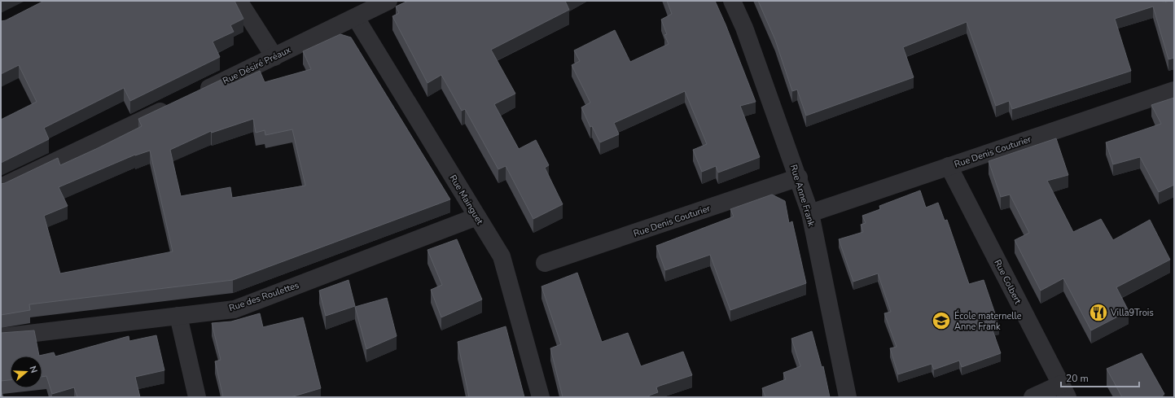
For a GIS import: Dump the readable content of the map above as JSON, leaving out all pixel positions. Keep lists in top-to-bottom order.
{
  "streets": {
    "street": [
      "Rue Désiré Préaux",
      "Rue Denis Couturier",
      "Rue Anne Frank",
      "Rue Mainguet",
      "Rue Colbert",
      "Rue des Roulettes"
    ]
  },
  "crossings": [
    ["Rue Désiré Préaux", "Rue Mainguet"],
    ["Rue Denis Couturier", "Rue Anne Frank"],
    ["Rue Denis Couturier", "Rue Colbert"],
    ["Rue Mainguet", "Rue des Roulettes"]
  ],
  "places": {
    "restaurant": ["Villa9Trois"],
    "school or university": ["École maternelle Anne Frank"]
  },
  "scale_bar": "20 m",
  "north": "right"
}
